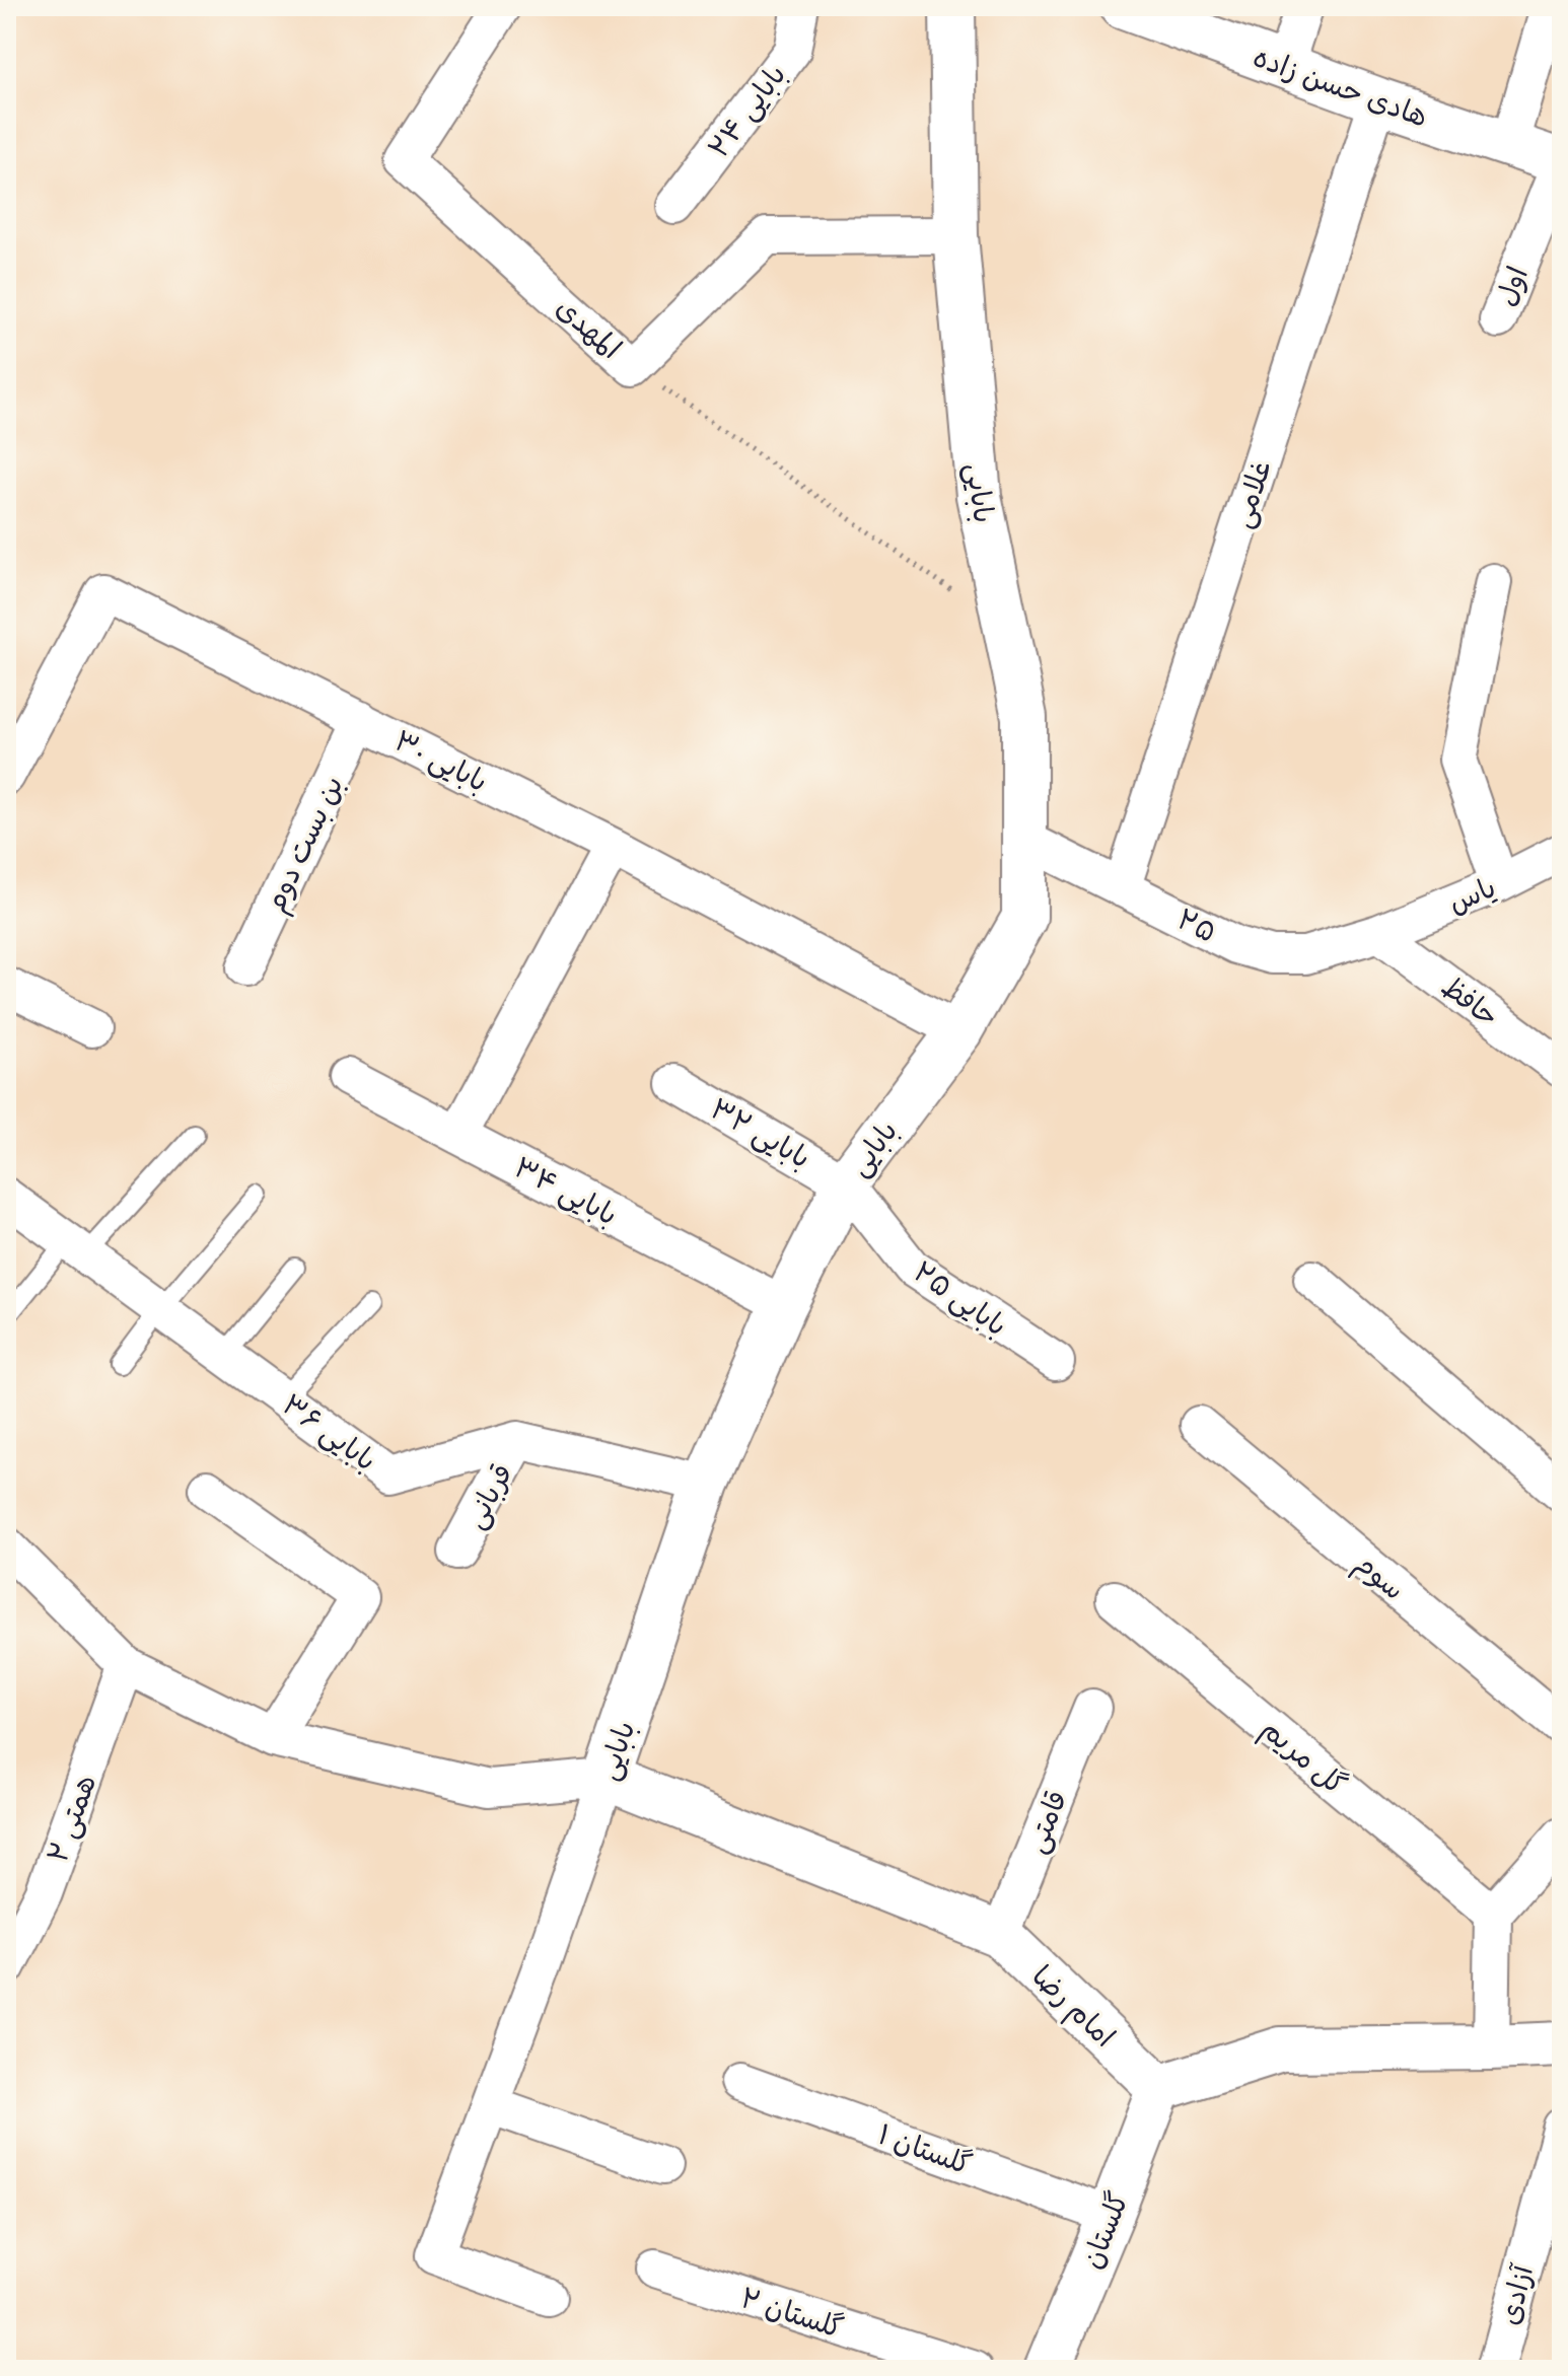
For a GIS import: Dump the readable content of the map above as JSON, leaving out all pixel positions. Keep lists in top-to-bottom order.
{
  "streets": {
    "street": [
      "هادی حسن زاده",
      "بابایی ۲۴",
      "اول",
      "المهدی",
      "بابایی",
      "غلامی",
      "بابایی ۳۰",
      "بن بست دوم",
      "یاس",
      "۲۵",
      "حافظ",
      "بابایی ۳۲",
      "بابایی ۳۴",
      "بابایی ۲۵",
      "بابایی ۳۶",
      "قربانی",
      "سوم",
      "گل مریم",
      "همتی ۲",
      "قامتی",
      "امام رضا",
      "گلستان ۱",
      "گلستان",
      "آزادی",
      "گلستان ۲"
    ]
  },
  "crossings": [
    ["هادی حسن زاده", "اول"],
    ["هادی حسن زاده", "غلامی"],
    ["المهدی", "بابایی"],
    ["بابایی", "بابایی ۳۰"],
    ["بابایی", "۲۵"],
    ["بابایی", "بابایی ۳۲"],
    ["بابایی", "بابایی ۳۴"],
    ["بابایی", "بابایی ۲۵"],
    ["بابایی", "بابایی ۳۶"],
    ["بابایی", "امام رضا"],
    ["غلامی", "۲۵"],
    ["بابایی ۳۰", "بن بست دوم"],
    ["یاس", "۲۵"],
    ["یاس", "حافظ"],
    ["۲۵", "حافظ"],
    ["بابایی ۳۲", "بابایی ۲۵"],
    ["بابایی ۳۶", "قربانی"],
    ["قامتی", "امام رضا"],
    ["امام رضا", "گلستان"],
    ["گلستان ۱", "گلستان"]
  ]
}
